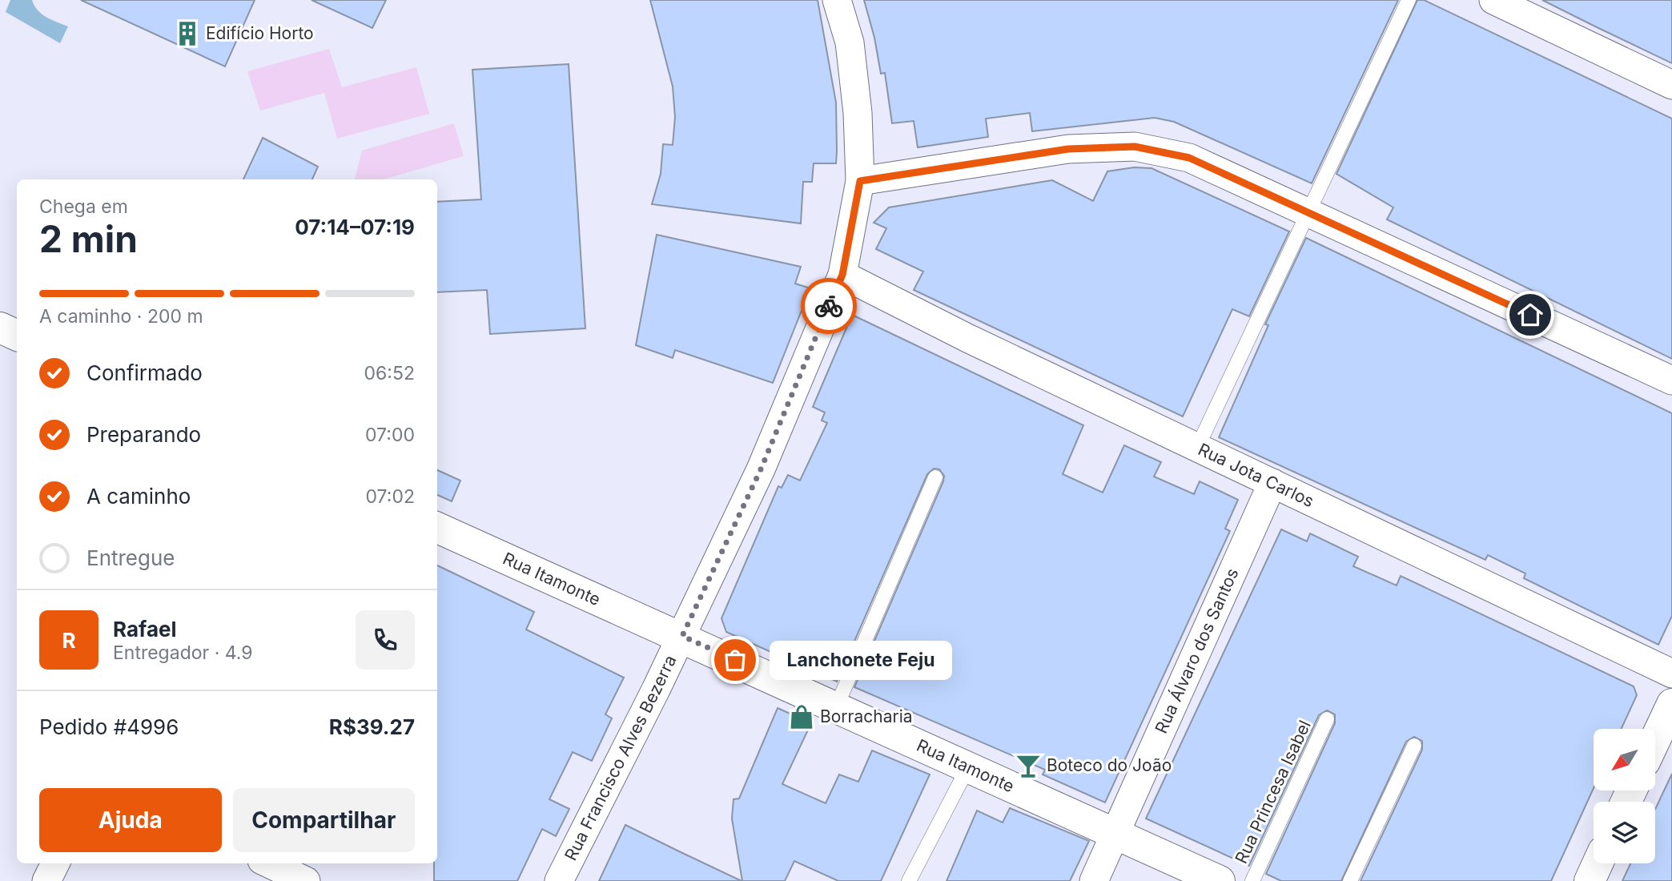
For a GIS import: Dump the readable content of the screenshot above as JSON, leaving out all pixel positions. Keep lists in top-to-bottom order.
{
  "streets": {
    "street": [
      "Rua Jota Carlos",
      "Rua Itamonte",
      "Rua Álvaro dos Santos",
      "Rua Francisco Alves Bezerra"
    ],
    "lane": ["Rua Princesa Isabel"]
  },
  "crossings": [
    ["Rua Jota Carlos", "Rua Álvaro dos Santos"],
    ["Rua Jota Carlos", "Rua Francisco Alves Bezerra"],
    ["Rua Itamonte", "Rua Álvaro dos Santos"],
    ["Rua Itamonte", "Rua Francisco Alves Bezerra"]
  ],
  "places": {
    "building": ["Edifício Horto"],
    "other": ["Lanchonete Feju"],
    "shop": ["Borracharia"],
    "bar": ["Boteco do João"]
  },
  "north": "bottom left",
  "page": {
    "heading": ["2 min", "Chega em", "07:14–07:19"],
    "panel": [
      "Rafael",
      "Entregador · 4.9",
      "Pedido #4996",
      "R$39.27"
    ],
    "bar": "A caminho · 200 m",
    "list": [
      ["Confirmado", "06:52"],
      ["Preparando", "07:00"],
      ["A caminho", "07:02"],
      "Entregue"
    ],
    "round": "R",
    "bubble": "Lanchonete Feju",
    "buttons": ["Ajuda", "Compartilhar"]
  }
}
